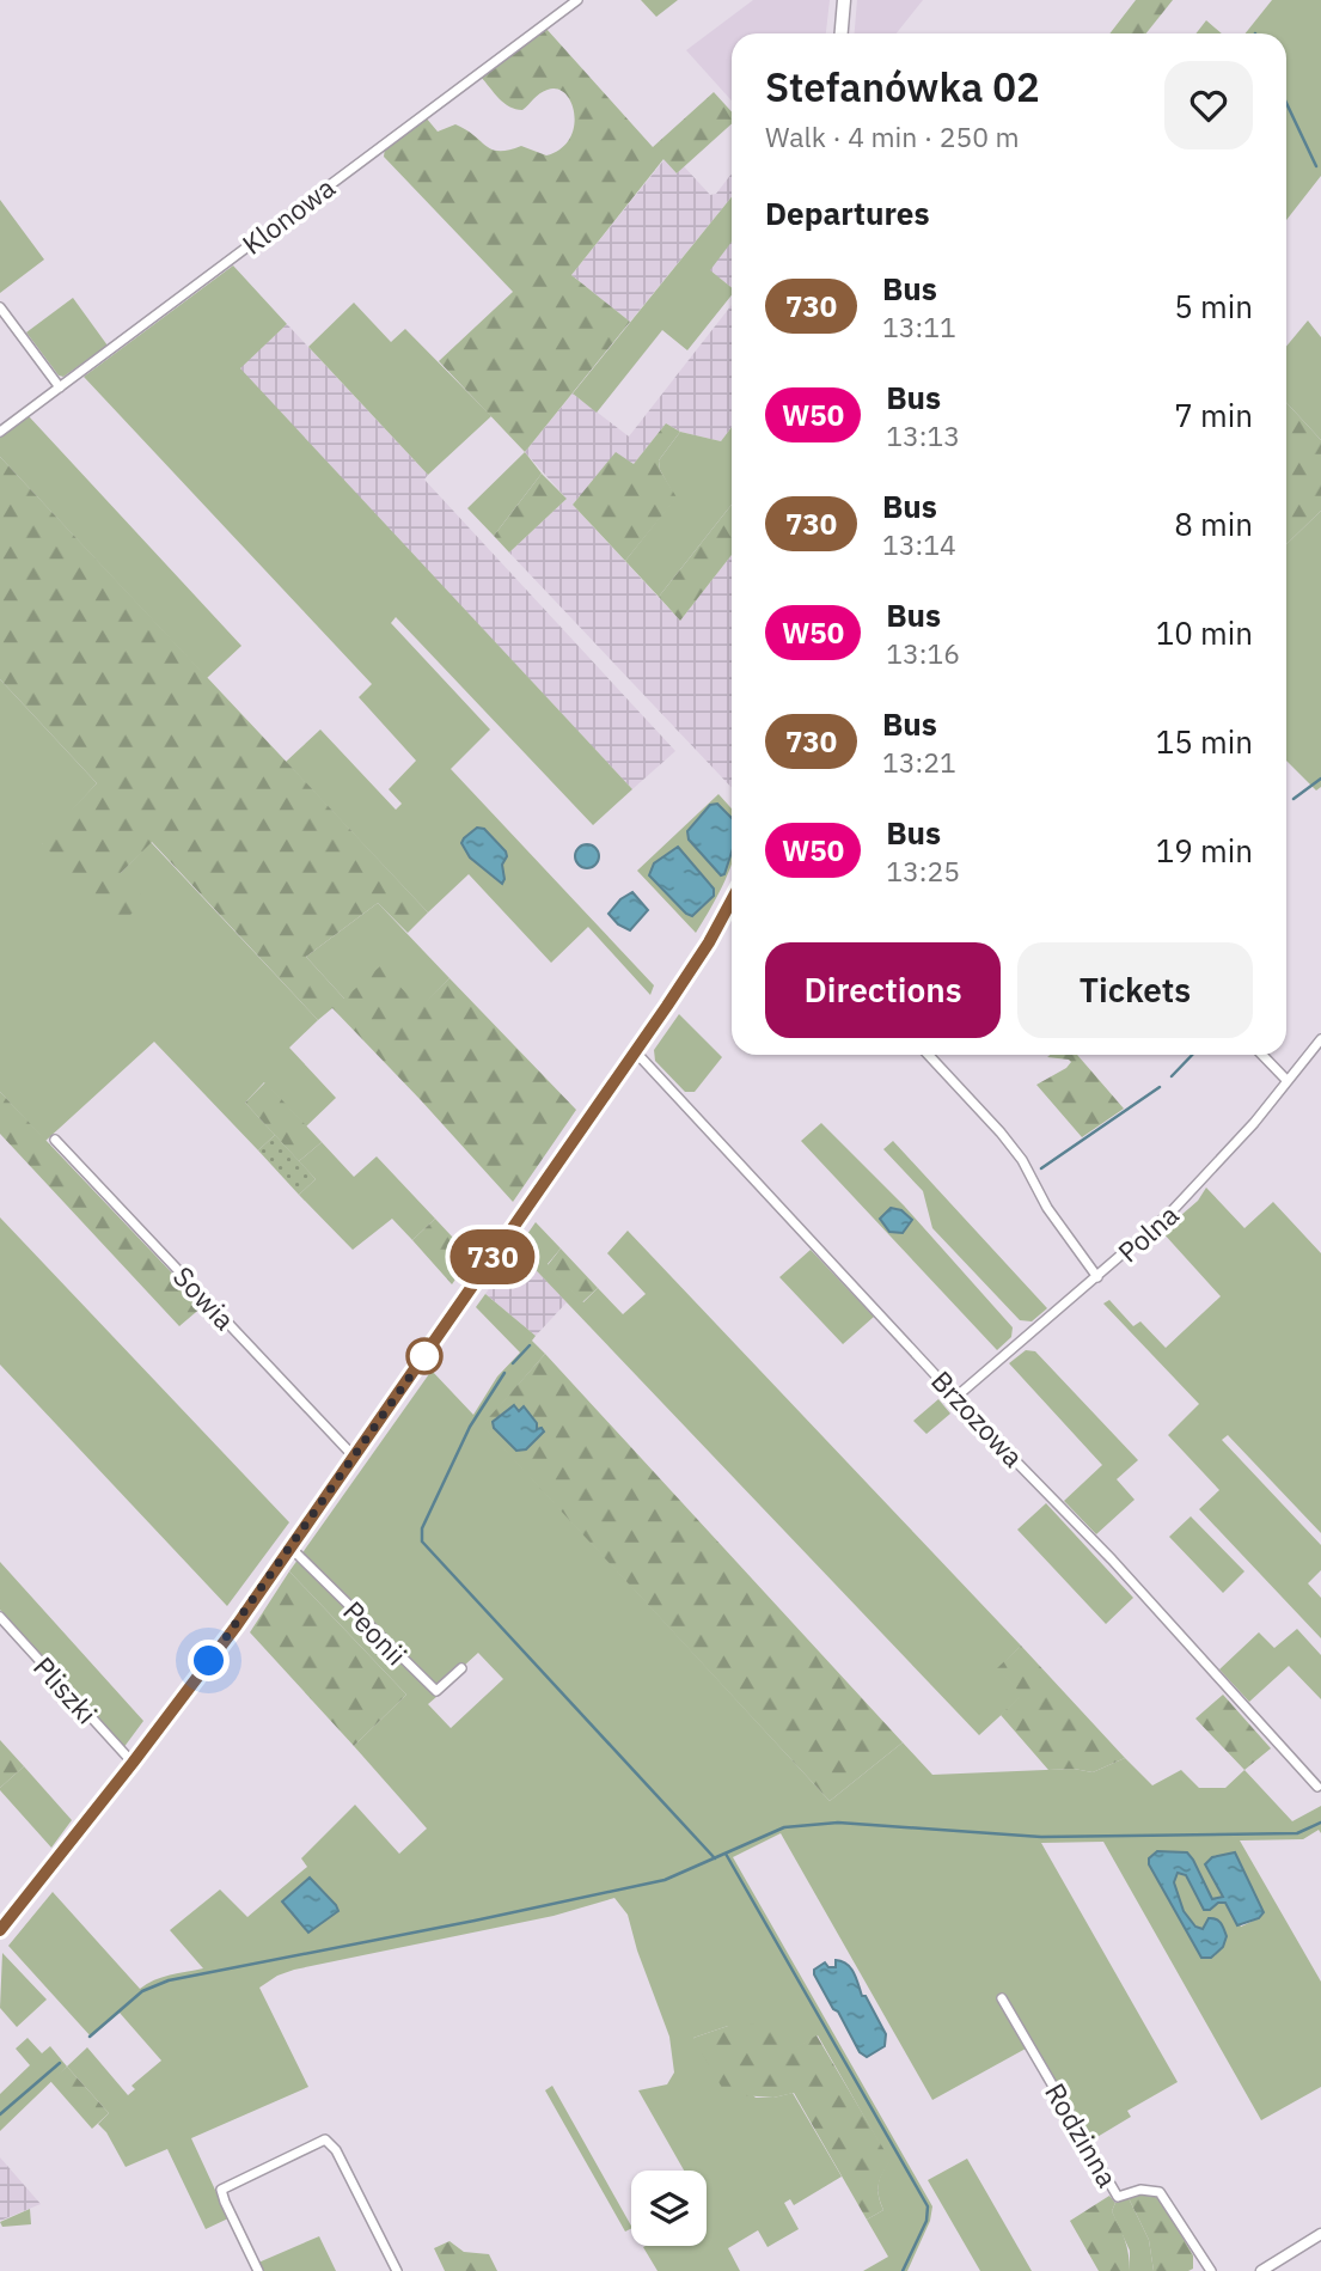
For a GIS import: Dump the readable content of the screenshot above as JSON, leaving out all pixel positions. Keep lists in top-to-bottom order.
{
  "streets": {
    "street": [
      "Klonowa",
      "Polna",
      "Sowia",
      "Brzozowa",
      "Peonii",
      "Pliszki",
      "Rodzinna"
    ]
  },
  "crossings": [
    ["Polna", "Brzozowa"]
  ],
  "lines": ["bus line 730"],
  "page": {
    "on_map": "730",
    "heading": [
      ["Stefanówka 02", "Walk · 4 min · 250 m"],
      "Departures"
    ],
    "list": [
      {
        "mark": "730",
        "name": "Bus",
        "note": "13:11",
        "value": "5 min"
      },
      {
        "mark": "W50",
        "name": "Bus",
        "note": "13:13",
        "value": "7 min"
      },
      {
        "mark": "730",
        "name": "Bus",
        "note": "13:14",
        "value": "8 min"
      },
      {
        "mark": "W50",
        "name": "Bus",
        "note": "13:16",
        "value": "10 min"
      },
      {
        "mark": "730",
        "name": "Bus",
        "note": "13:21",
        "value": "15 min"
      },
      {
        "mark": "W50",
        "name": "Bus",
        "note": "13:25",
        "value": "19 min"
      }
    ],
    "buttons": ["Directions", "Tickets"]
  }
}
